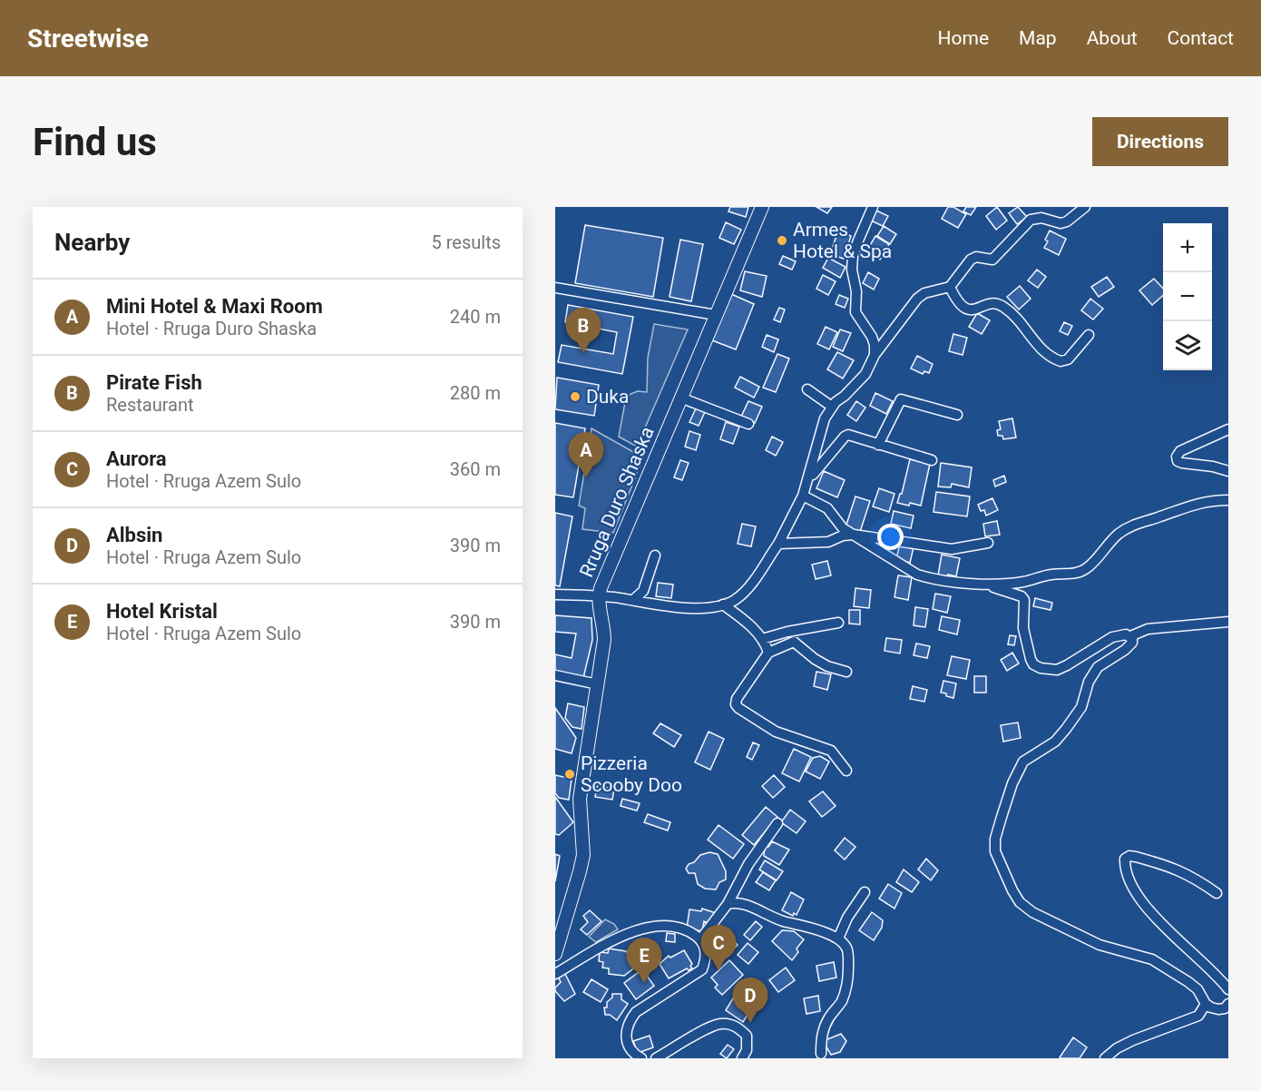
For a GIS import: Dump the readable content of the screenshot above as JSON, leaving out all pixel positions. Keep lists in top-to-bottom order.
{
  "streets": {
    "main road": ["Rruga Duro Shaska"]
  },
  "places": ["Armes Hotel & Spa", "Duka", "Pizzeria Scooby Doo"],
  "page": {
    "header": "Streetwise",
    "nav": [
      "Home",
      "Map",
      "About",
      "Contact"
    ],
    "buttons": "Directions",
    "title": "Find us",
    "heading": ["Nearby", "5 results"],
    "map_buttons": ["+", "−"],
    "list": [
      {
        "mark": "A",
        "name": "Mini Hotel & Maxi Room",
        "note": "Hotel · Rruga Duro Shaska",
        "value": "240 m"
      },
      {
        "mark": "B",
        "name": "Pirate Fish",
        "note": "Restaurant",
        "value": "280 m"
      },
      {
        "mark": "C",
        "name": "Aurora",
        "note": "Hotel · Rruga Azem Sulo",
        "value": "360 m"
      },
      {
        "mark": "D",
        "name": "Albsin",
        "note": "Hotel · Rruga Azem Sulo",
        "value": "390 m"
      },
      {
        "mark": "E",
        "name": "Hotel Kristal",
        "note": "Hotel · Rruga Azem Sulo",
        "value": "390 m"
      }
    ],
    "pins": [
      "B",
      "A",
      "C",
      "E",
      "D"
    ]
  }
}
